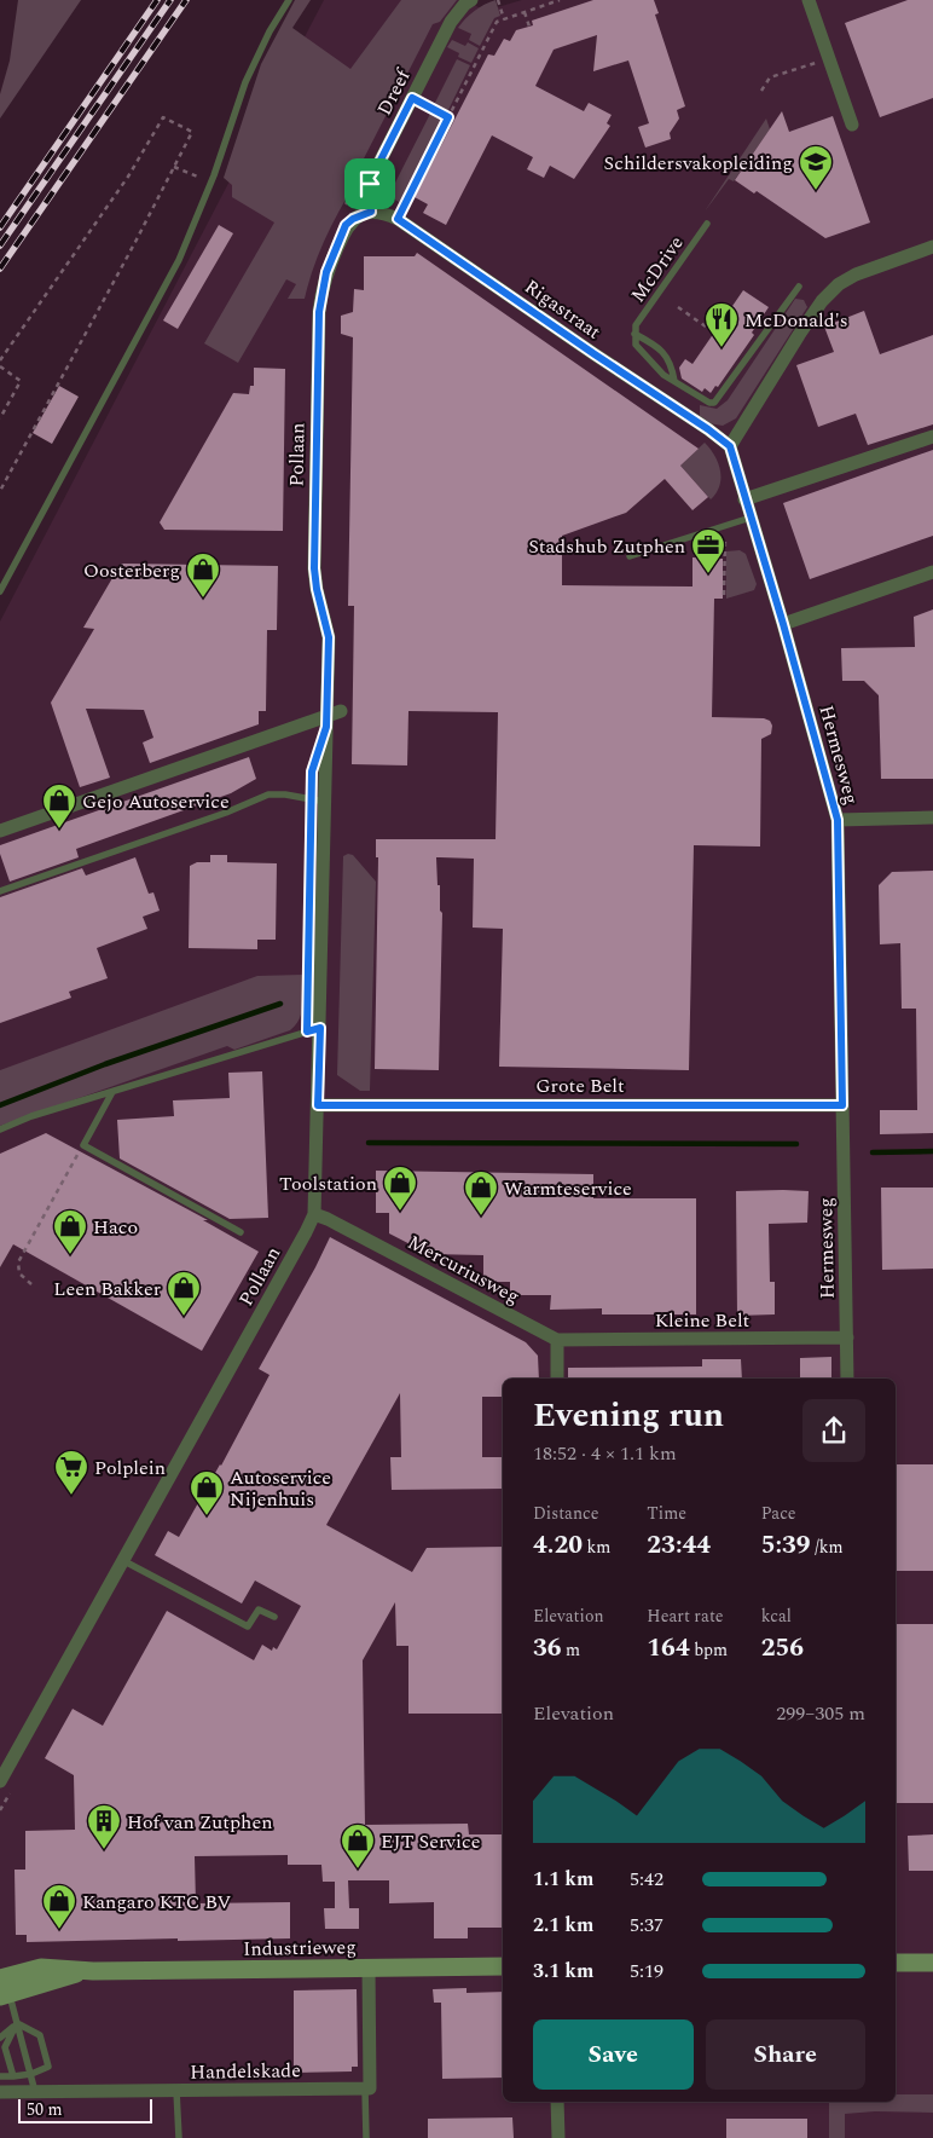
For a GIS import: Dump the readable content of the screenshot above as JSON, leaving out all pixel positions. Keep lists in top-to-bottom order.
{
  "streets": {
    "street": [
      "Dreef",
      "Rigastraat",
      "Pollaan",
      "Hermesweg",
      "Grote Belt",
      "Mercuriusweg",
      "Kleine Belt",
      "Industrieweg",
      "Handelskade"
    ],
    "lane": ["McDrive"]
  },
  "crossings": [
    ["Dreef", "Rigastraat"],
    ["Dreef", "Pollaan"],
    ["Rigastraat", "Pollaan"],
    ["Rigastraat", "Hermesweg"],
    ["Pollaan", "Grote Belt"],
    ["Pollaan", "Mercuriusweg"],
    ["Hermesweg", "Grote Belt"],
    ["Hermesweg", "Kleine Belt"],
    ["Mercuriusweg", "Kleine Belt"]
  ],
  "places": {
    "school or university": ["Schildersvakopleiding"],
    "restaurant": ["McDonald's"],
    "office": ["Stadshub Zutphen"],
    "shop": [
      "Oosterberg",
      "Gejo Autoservice",
      "Toolstation",
      "Warmteservice",
      "Haco",
      "Leen Bakker",
      "Autoservice Nijenhuis",
      "EJT Service",
      "Kangaro KTC BV"
    ],
    "supermarket": ["Polplein"],
    "building": ["Hof van Zutphen"]
  },
  "scale_bar": "50 m",
  "page": {
    "heading": ["Evening run", "18:52 · 4 × 1.1 km"],
    "stats": [
      ["Distance", "4.20 km"],
      ["Time", "23:44"],
      ["Pace", "5:39 /km"],
      ["Elevation", "36 m"],
      ["Heart rate", "164 bpm"],
      ["kcal", "256"]
    ],
    "chart": ["Elevation", "299–305 m"],
    "list": [
      {
        "name": "1.1 km",
        "note": "5:42"
      },
      {
        "name": "2.1 km",
        "note": "5:37"
      },
      {
        "name": "3.1 km",
        "note": "5:19"
      }
    ],
    "buttons": ["Save", "Share"],
    "scale": "50 m"
  }
}
